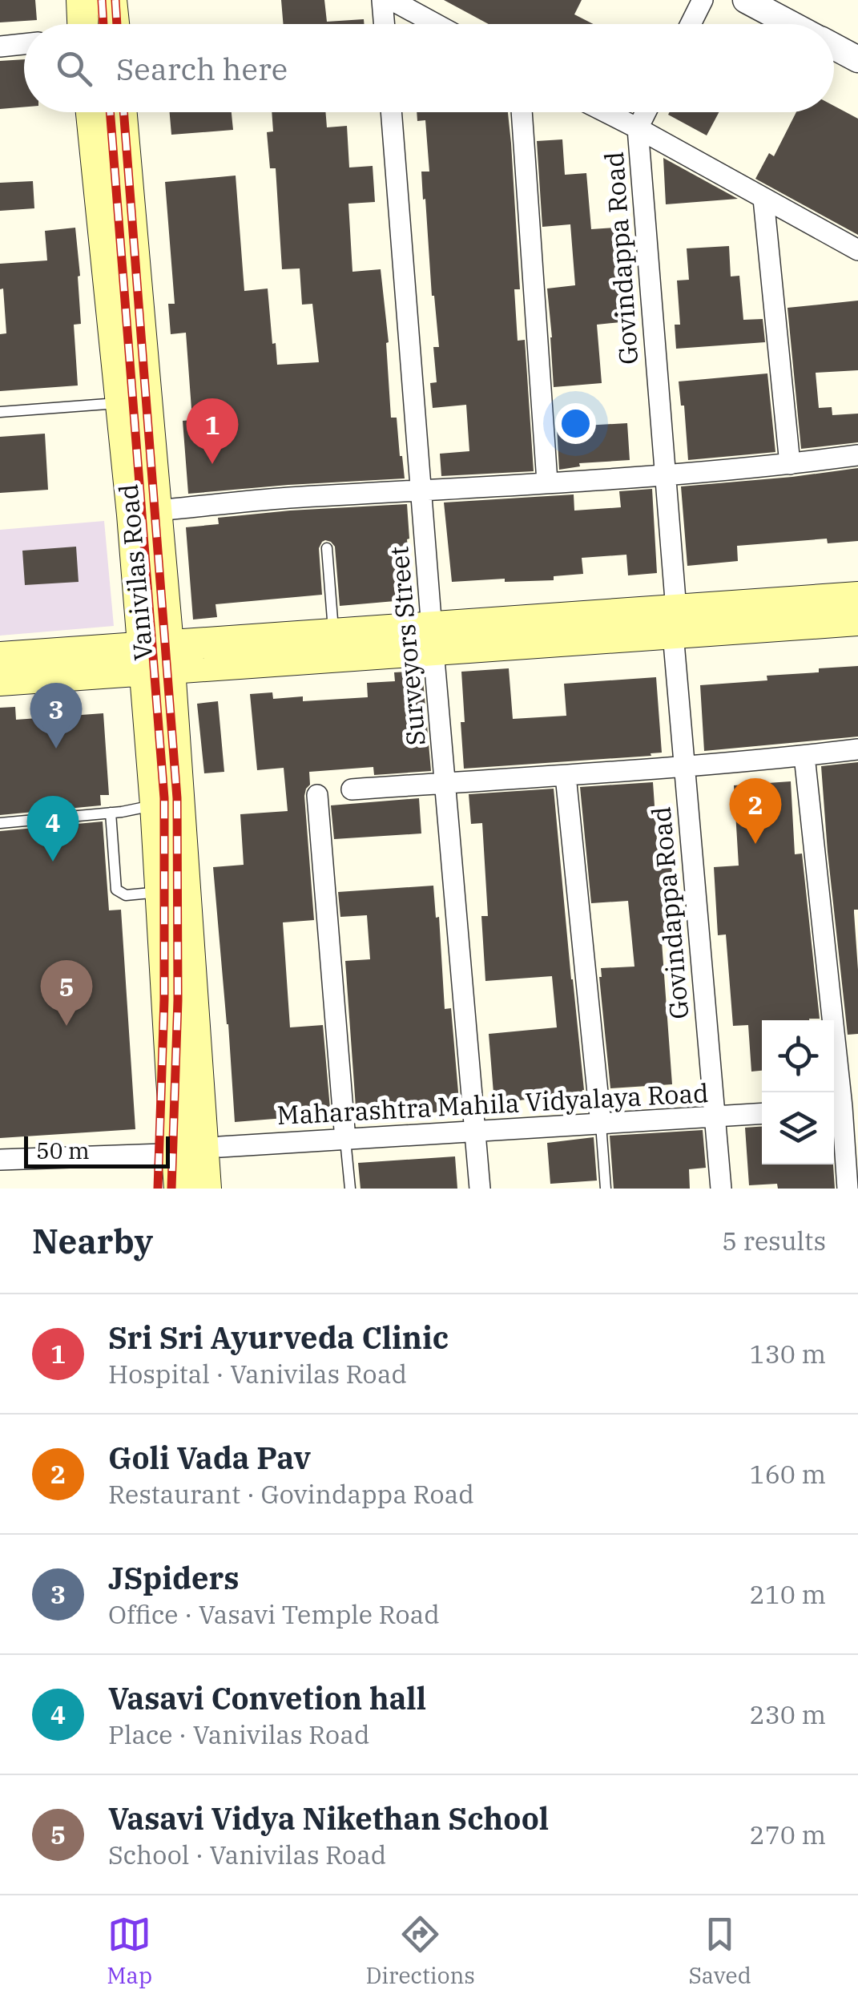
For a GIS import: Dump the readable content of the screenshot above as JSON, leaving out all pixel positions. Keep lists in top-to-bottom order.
{
  "streets": {
    "main road": ["Vanivilas Road"],
    "street": ["Govindappa Road", "Surveyors Street", "Maharashtra Mahila Vidyalaya Road"]
  },
  "crossings": [
    ["Govindappa Road", "Maharashtra Mahila Vidyalaya Road"],
    ["Surveyors Street", "Maharashtra Mahila Vidyalaya Road"]
  ],
  "scale_bar": "50 m",
  "page": {
    "search": "Search here",
    "pins": [
      "1",
      "3",
      "2",
      "4",
      "5"
    ],
    "scale": "50 m",
    "heading": ["Nearby", "5 results"],
    "list": [
      {
        "mark": "1",
        "name": "Sri Sri Ayurveda Clinic",
        "note": "Hospital · Vanivilas Road",
        "value": "130 m"
      },
      {
        "mark": "2",
        "name": "Goli Vada Pav",
        "note": "Restaurant · Govindappa Road",
        "value": "160 m"
      },
      {
        "mark": "3",
        "name": "JSpiders",
        "note": "Office · Vasavi Temple Road",
        "value": "210 m"
      },
      {
        "mark": "4",
        "name": "Vasavi Convetion hall",
        "note": "Place · Vanivilas Road",
        "value": "230 m"
      },
      {
        "mark": "5",
        "name": "Vasavi Vidya Nikethan School",
        "note": "School · Vanivilas Road",
        "value": "270 m"
      }
    ],
    "nav": ["Map", "Directions", "Saved"]
  }
}
